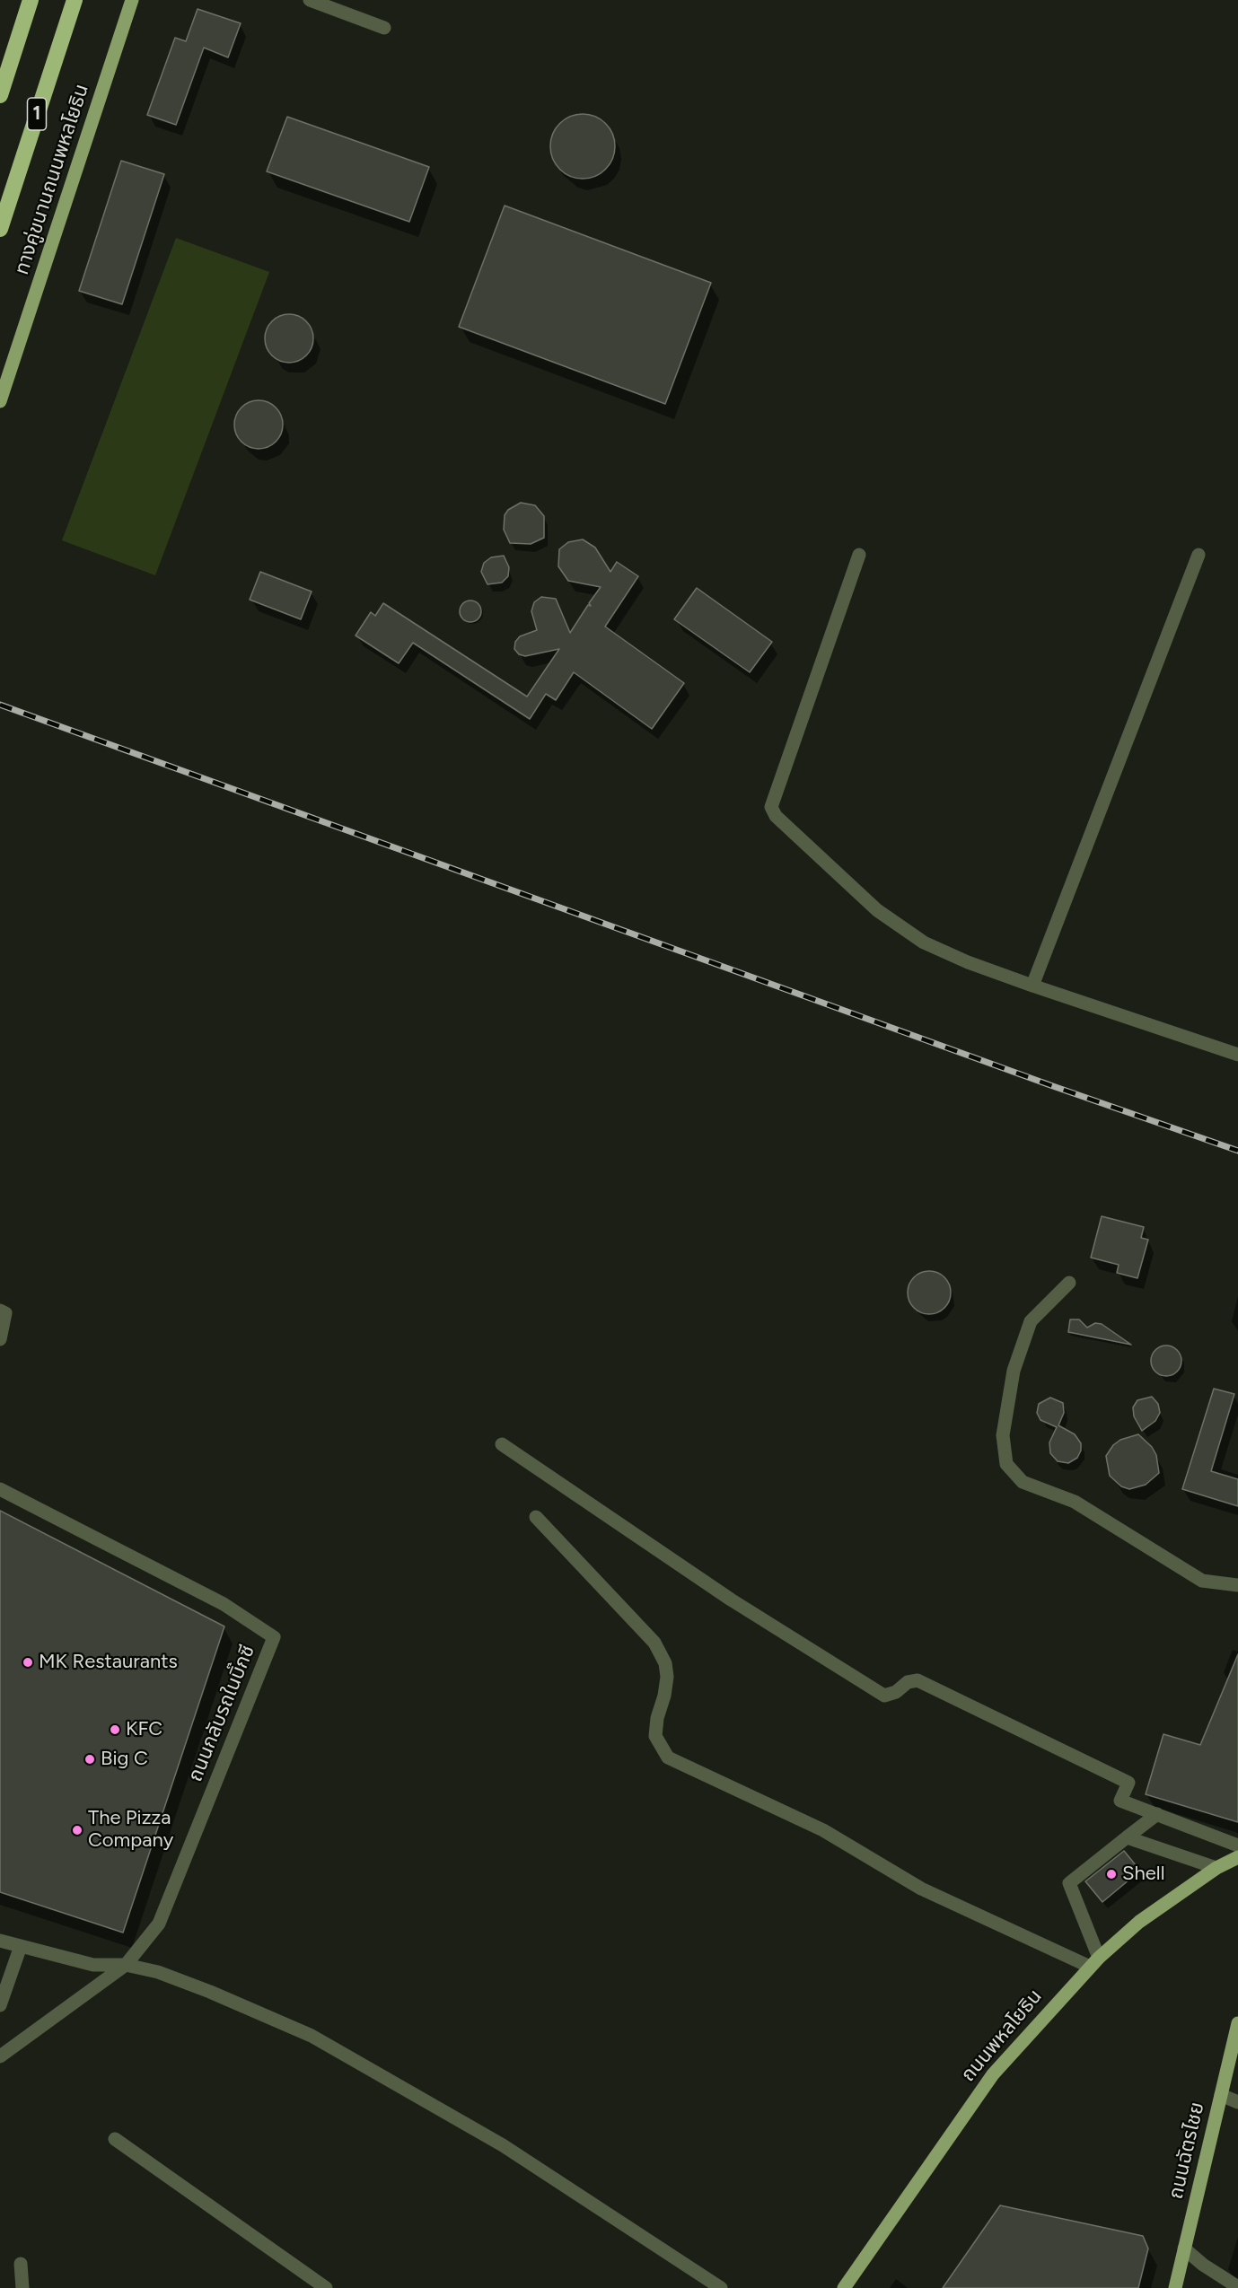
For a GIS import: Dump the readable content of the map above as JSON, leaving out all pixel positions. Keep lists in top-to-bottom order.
{
  "streets": {
    "highway": ["1"],
    "main road": ["ทางคู่ขนานถนนพหลโยธิน", "ถนนพหลโยธิน", "ถนนฉัตรไชย"],
    "street": ["ถนนกลับรถในบิ๊กซี"]
  },
  "places": [
    "MK Restaurants",
    "KFC",
    "Big C",
    "The Pizza Company",
    "Shell"
  ]
}
